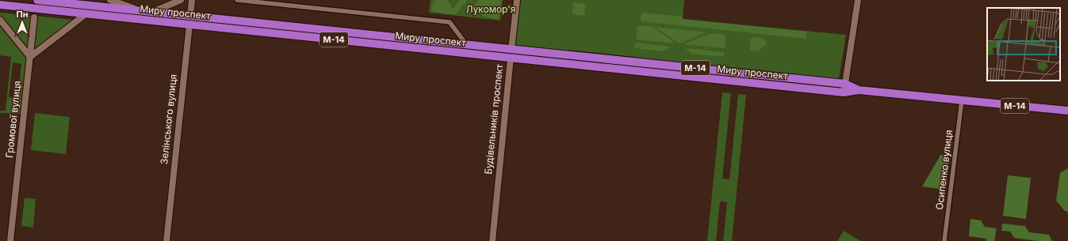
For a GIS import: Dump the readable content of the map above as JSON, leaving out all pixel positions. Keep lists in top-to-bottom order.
{
  "streets": {
    "highway": [
      "Миру проспект",
      "М-14",
      "Зелінського вулиця",
      "Будівельників проспект"
    ],
    "street": ["Громової вулиця", "Осипенко вулиця"]
  },
  "crossings": [
    ["Миру проспект", "Зелінського вулиця"],
    ["Миру проспект", "Будівельників проспект"],
    ["Миру проспект", "Осипенко вулиця"]
  ],
  "parks": ["Лукомор'я"],
  "north": "top"
}
